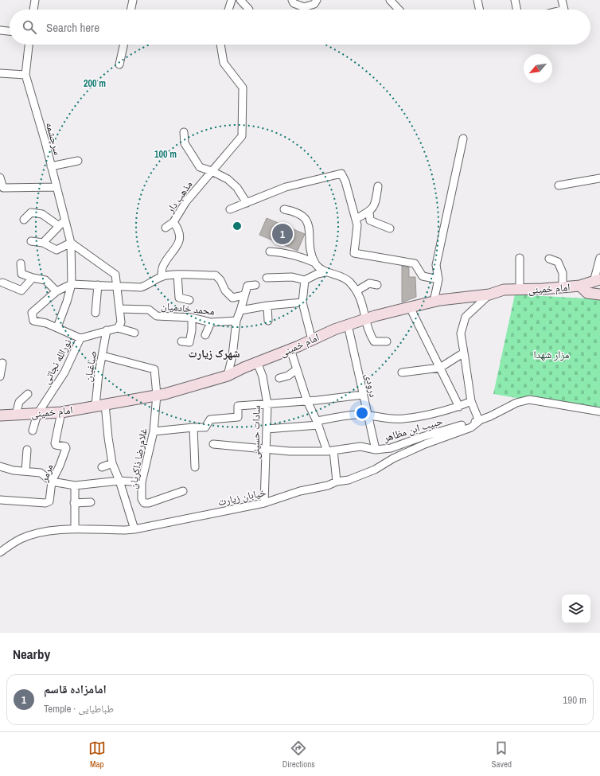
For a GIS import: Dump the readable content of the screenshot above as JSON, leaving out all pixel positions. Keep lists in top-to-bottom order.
{
  "streets": {
    "street": [
      "سرچشمه",
      "مذهب دار",
      "امام خمینی",
      "محمد خادمیان",
      "نورالله نجاتی",
      "صباغیان",
      "درودی",
      "حبیب ابن مظاهر",
      "سادات حسینی",
      "غلام‌رضا ذاکریان",
      "مرمر",
      "خیابان زیارت"
    ]
  },
  "crossings": [
    ["امام خمینی", "نورالله نجاتی"],
    ["امام خمینی", "صباغیان"],
    ["امام خمینی", "درودی"],
    ["امام خمینی", "سادات حسینی"],
    ["امام خمینی", "غلام‌رضا ذاکریان"],
    ["امام خمینی", "مرمر"],
    ["نورالله نجاتی", "صباغیان"],
    ["صباغیان", "غلام‌رضا ذاکریان"],
    ["صباغیان", "خیابان زیارت"],
    ["درودی", "حبیب ابن مظاهر"],
    ["حبیب ابن مظاهر", "سادات حسینی"],
    ["حبیب ابن مظاهر", "خیابان زیارت"],
    ["سادات حسینی", "خیابان زیارت"]
  ],
  "districts": ["شهرک زیارت"],
  "parks": ["مزار شهدا"],
  "north": "bottom left",
  "page": {
    "search": "Search here",
    "pins": "1",
    "heading": "Nearby",
    "list": [
      {
        "mark": "1",
        "name": "امامزاده قاسم",
        "note": "Temple · طباطبایی",
        "value": "190 m"
      }
    ],
    "nav": ["Map", "Directions", "Saved"]
  },
  "rings": ["200 m", "100 m"]
}
